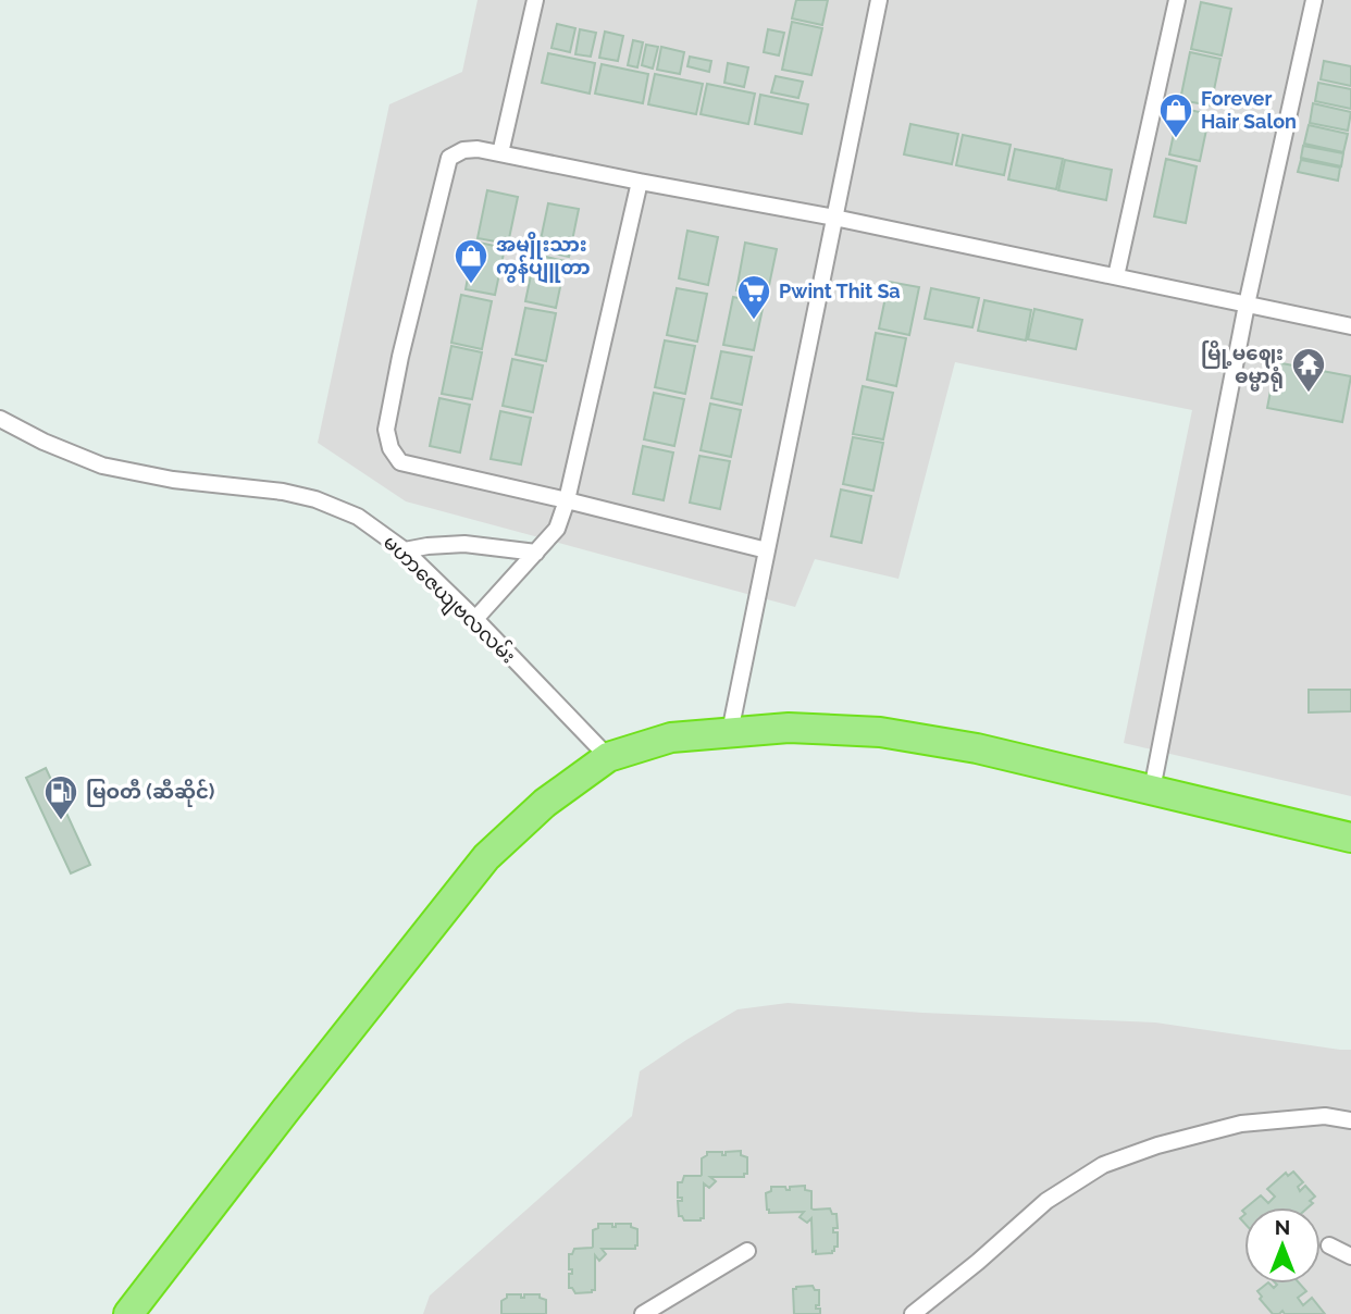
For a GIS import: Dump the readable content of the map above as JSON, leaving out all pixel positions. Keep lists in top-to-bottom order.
{
  "streets": {
    "street": ["မဟာဇေယျဗလလမ်း"]
  },
  "places": {
    "shop": ["Forever Hair Salon", "အမျိုးသား ကွန်ပျူတာ"],
    "supermarket": ["Pwint Thit Sa"],
    "temple": ["မြို့မဈေး ဓမ္မာရုံ"],
    "fuel station": ["မြဝတီ (ဆီဆိုင်)"]
  },
  "north": "top"
}
